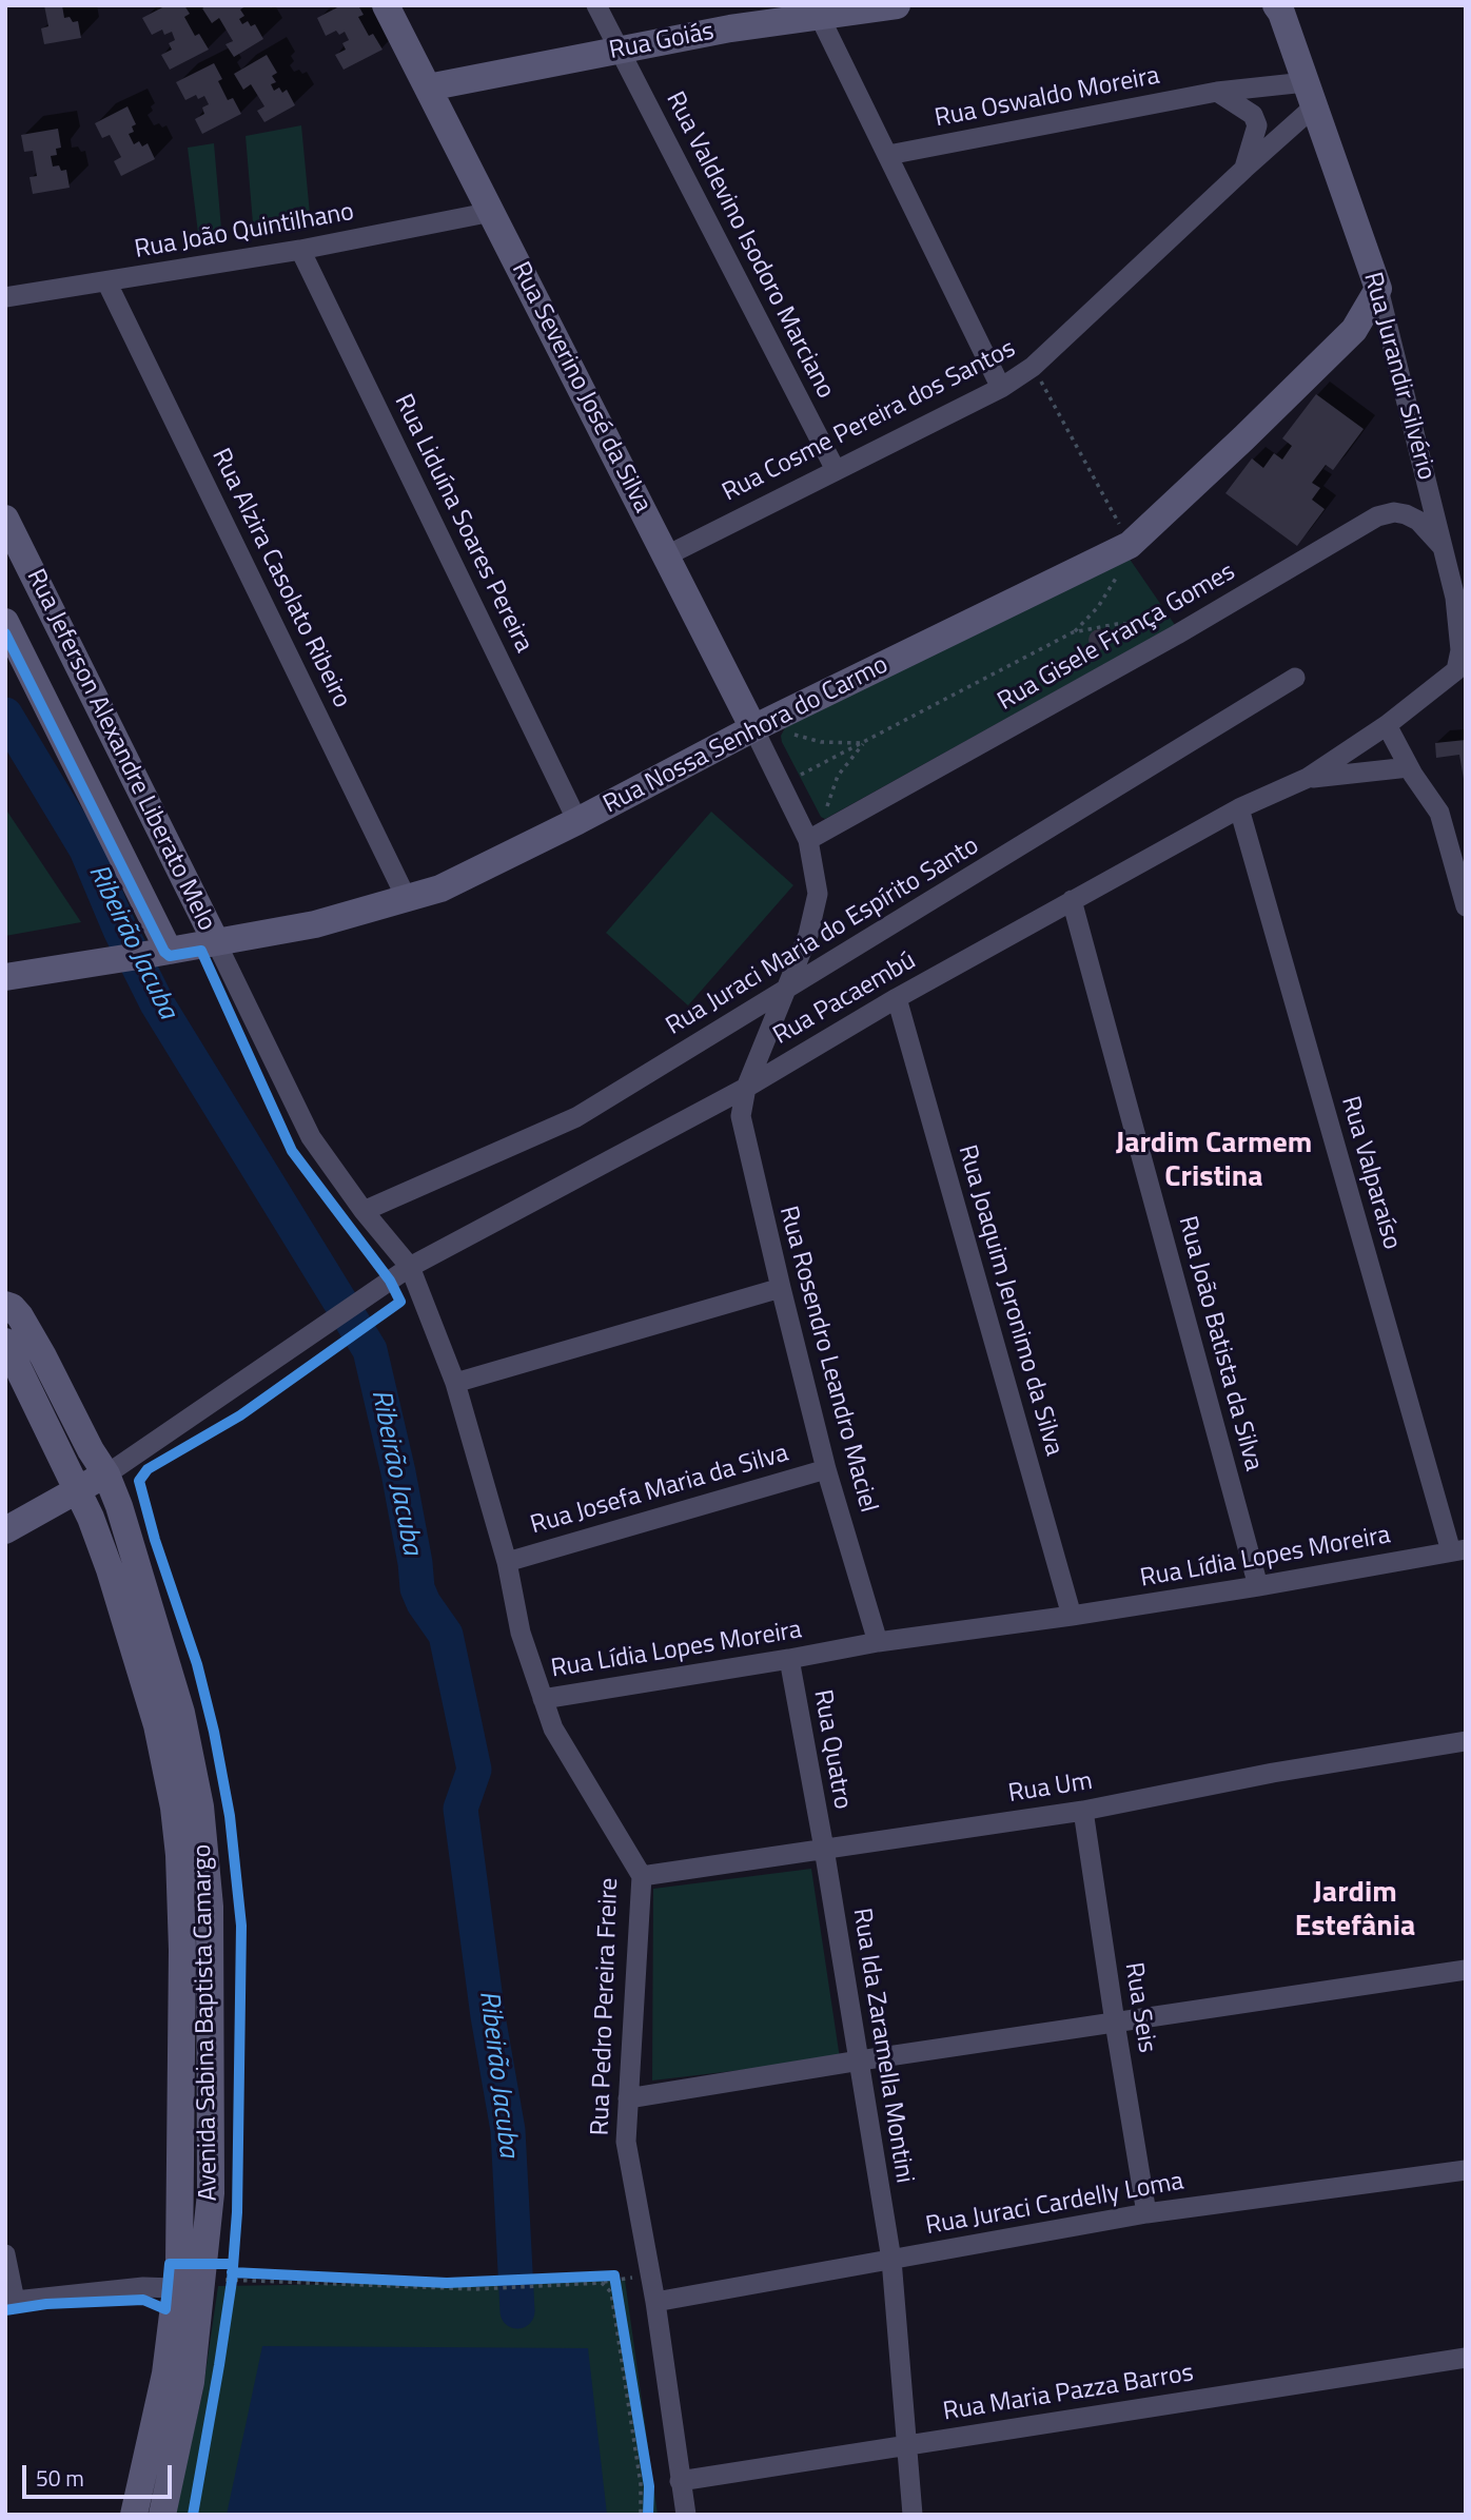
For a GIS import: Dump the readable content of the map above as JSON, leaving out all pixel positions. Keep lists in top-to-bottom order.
{
  "streets": {
    "main road": [
      "Rua Goiás",
      "Rua Jurandir Silvério",
      "Rua Severino José da Silva",
      "Rua Nossa Senhora do Carmo",
      "Rua Jeferson Alexandre Liberato Melo",
      "Avenida Sabina Baptista Camargo"
    ],
    "street": [
      "Rua Oswaldo Moreira",
      "Rua João Quintilhano",
      "Rua Valdevino Isodoro Marciano",
      "Rua Cosme Pereira dos Santos",
      "Rua Liduína Soares Pereira",
      "Rua Alzira Casolato Ribeiro",
      "Rua Gisele França Gomes",
      "Rua Juraci Maria do Espírito Santo",
      "Rua Pacaembú",
      "Rua Valparaíso",
      "Rua Joaquim Jeronimo da Silva",
      "Rua João Batista da Silva",
      "Rua Rosendro Leandro Maciel",
      "Rua Josefa Maria da Silva",
      "Rua Lídia Lopes Moreira",
      "Rua Quatro",
      "Rua Um",
      "Rua Pedro Pereira Freire",
      "Rua Seis",
      "Rua Ida Zaramella Montini",
      "Rua Juraci Cardelly Loma",
      "Rua Maria Pazza Barros"
    ]
  },
  "crossings": [
    ["Rua Goiás", "Rua Valdevino Isodoro Marciano"],
    ["Rua Goiás", "Rua Severino José da Silva"],
    ["Rua Oswaldo Moreira", "Rua Jurandir Silvério"],
    ["Rua Oswaldo Moreira", "Rua Cosme Pereira dos Santos"],
    ["Rua João Quintilhano", "Rua Severino José da Silva"],
    ["Rua João Quintilhano", "Rua Liduína Soares Pereira"],
    ["Rua João Quintilhano", "Rua Alzira Casolato Ribeiro"],
    ["Rua Valdevino Isodoro Marciano", "Rua Cosme Pereira dos Santos"],
    ["Rua Jurandir Silvério", "Rua Cosme Pereira dos Santos"],
    ["Rua Jurandir Silvério", "Rua Gisele França Gomes"],
    ["Rua Jurandir Silvério", "Rua Nossa Senhora do Carmo"],
    ["Rua Jurandir Silvério", "Rua Pacaembú"],
    ["Rua Severino José da Silva", "Rua Cosme Pereira dos Santos"],
    ["Rua Severino José da Silva", "Rua Gisele França Gomes"],
    ["Rua Severino José da Silva", "Rua Nossa Senhora do Carmo"],
    ["Rua Severino José da Silva", "Rua Juraci Maria do Espírito Santo"],
    ["Rua Severino José da Silva", "Rua Pacaembú"],
    ["Rua Severino José da Silva", "Rua Rosendro Leandro Maciel"],
    ["Rua Liduína Soares Pereira", "Rua Nossa Senhora do Carmo"],
    ["Rua Alzira Casolato Ribeiro", "Rua Nossa Senhora do Carmo"],
    ["Rua Nossa Senhora do Carmo", "Rua Jeferson Alexandre Liberato Melo"],
    ["Rua Nossa Senhora do Carmo", "Rua Lídia Lopes Moreira"],
    ["Rua Jeferson Alexandre Liberato Melo", "Rua Lídia Lopes Moreira"],
    ["Rua Juraci Maria do Espírito Santo", "Rua Lídia Lopes Moreira"],
    ["Rua Pacaembú", "Rua Valparaíso"],
    ["Rua Pacaembú", "Rua Joaquim Jeronimo da Silva"],
    ["Rua Pacaembú", "Rua João Batista da Silva"],
    ["Rua Pacaembú", "Rua Rosendro Leandro Maciel"],
    ["Rua Pacaembú", "Rua Lídia Lopes Moreira"],
    ["Rua Pacaembú", "Avenida Sabina Baptista Camargo"],
    ["Rua Valparaíso", "Rua Lídia Lopes Moreira"],
    ["Rua Joaquim Jeronimo da Silva", "Rua Lídia Lopes Moreira"],
    ["Rua João Batista da Silva", "Rua Lídia Lopes Moreira"],
    ["Rua Rosendro Leandro Maciel", "Rua Josefa Maria da Silva"],
    ["Rua Rosendro Leandro Maciel", "Rua Lídia Lopes Moreira"],
    ["Rua Josefa Maria da Silva", "Rua Lídia Lopes Moreira"],
    ["Rua Lídia Lopes Moreira", "Rua Quatro"],
    ["Rua Lídia Lopes Moreira", "Rua Pedro Pereira Freire"],
    ["Rua Quatro", "Rua Um"],
    ["Rua Quatro", "Rua Ida Zaramella Montini"],
    ["Rua Um", "Rua Pedro Pereira Freire"],
    ["Rua Um", "Rua Seis"],
    ["Rua Um", "Rua Ida Zaramella Montini"],
    ["Rua Pedro Pereira Freire", "Rua Juraci Cardelly Loma"],
    ["Rua Pedro Pereira Freire", "Rua Maria Pazza Barros"],
    ["Rua Seis", "Rua Juraci Cardelly Loma"],
    ["Rua Ida Zaramella Montini", "Rua Juraci Cardelly Loma"],
    ["Rua Ida Zaramella Montini", "Rua Maria Pazza Barros"]
  ],
  "districts": ["Jardim Carmem Cristina", "Jardim Estefânia"],
  "water": ["Ribeirão Jacuba"],
  "scale_bar": "50 m"
}
